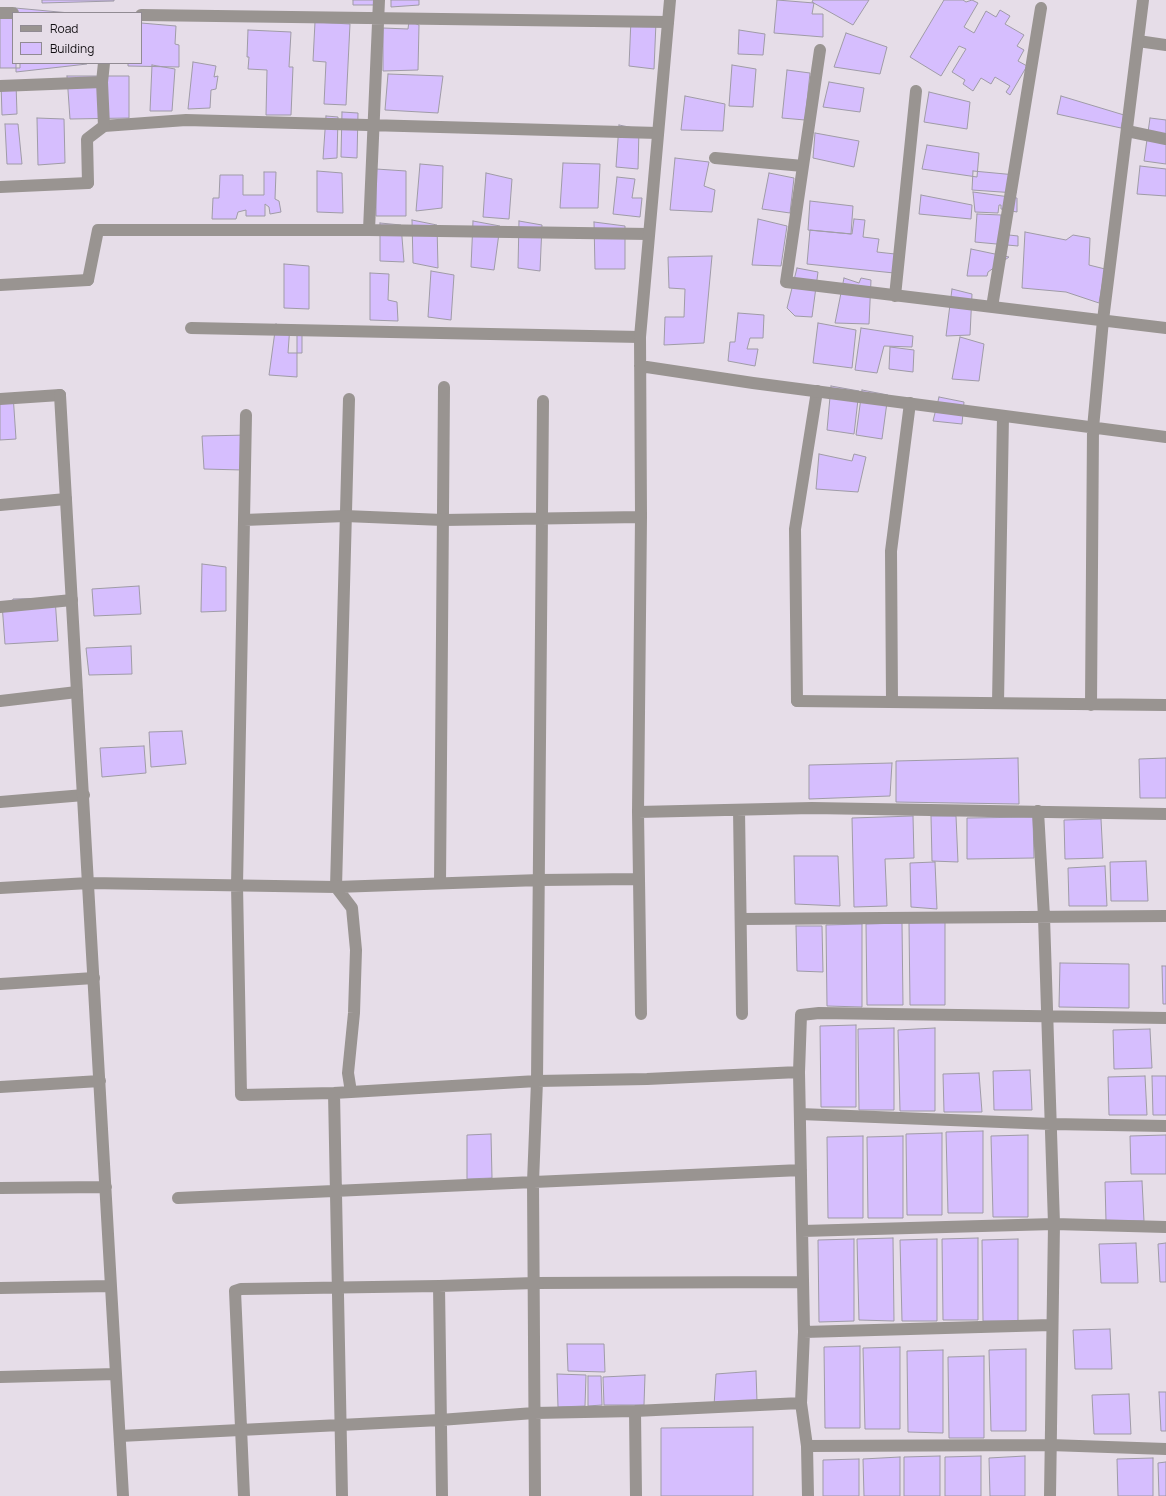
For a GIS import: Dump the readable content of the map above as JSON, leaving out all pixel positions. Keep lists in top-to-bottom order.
{
  "legend": ["Road", "Building"]
}
